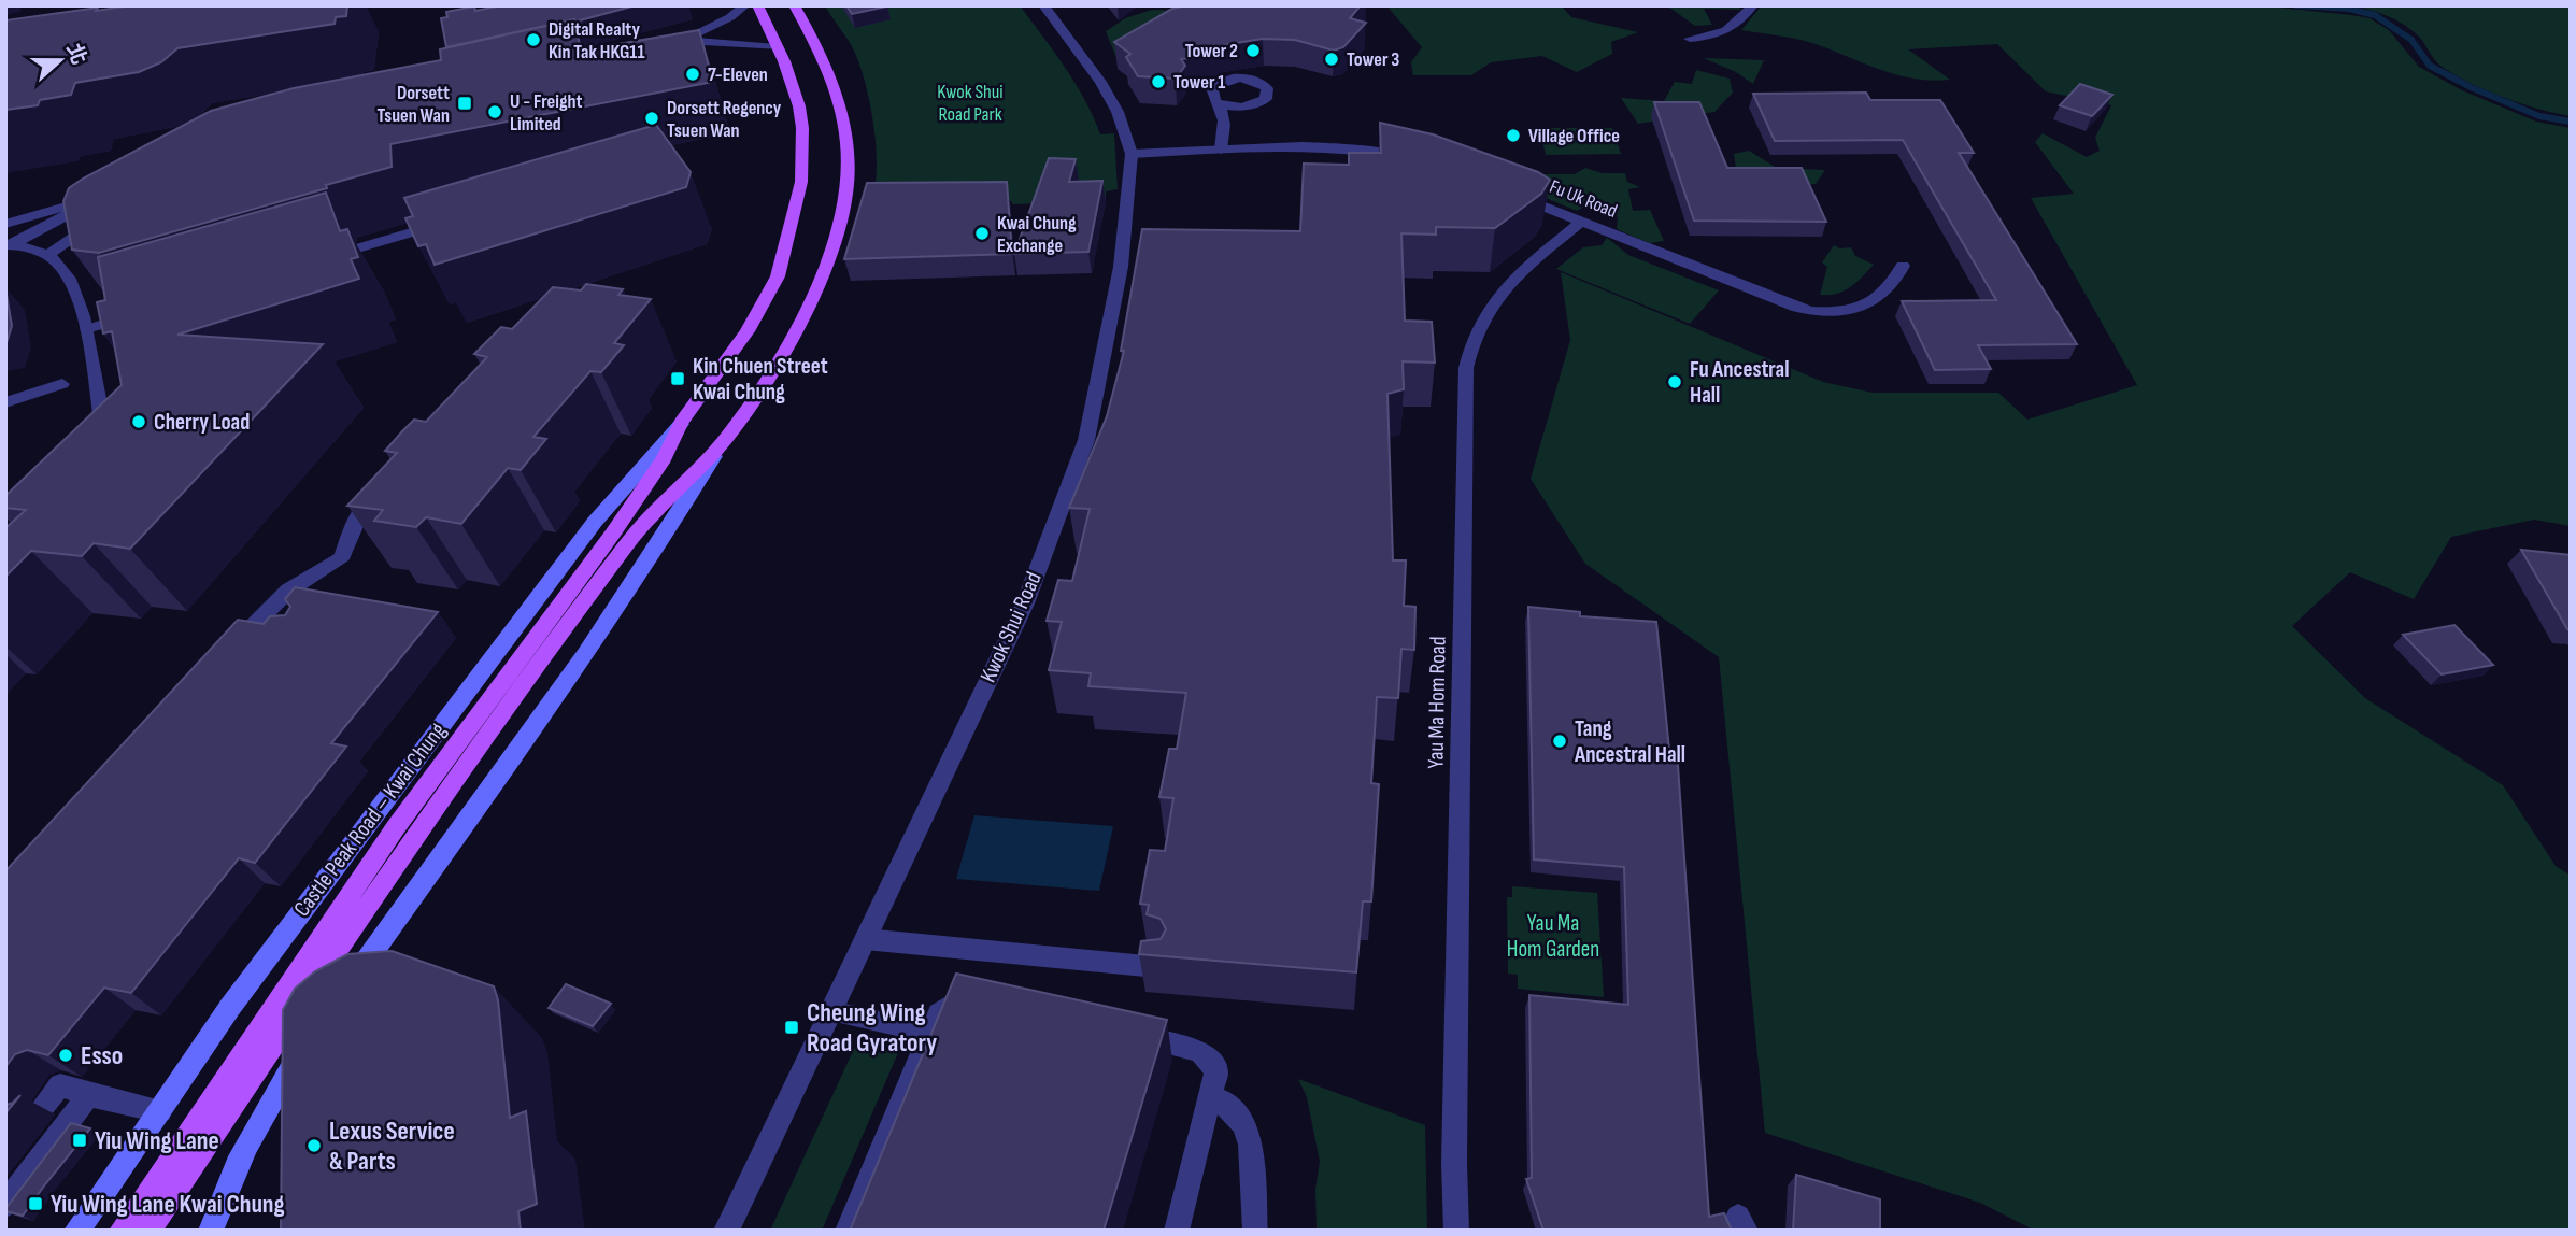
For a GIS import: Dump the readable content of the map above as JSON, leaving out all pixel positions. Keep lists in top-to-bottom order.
{
  "streets": {
    "main road": ["Castle Peak Road – Kwai Chung"],
    "street": ["Fu Uk Road", "Kwok Shui Road", "Yau Ma Hom Road"]
  },
  "crossings": [
    ["Fu Uk Road", "Yau Ma Hom Road"]
  ],
  "parks": ["Kwok Shui Road Park", "Yau Ma Hom Garden"],
  "places": {
    "other": [
      "Digital Realty Kin Tak HKG11",
      "Tower 2",
      "Tower 3",
      "7-Eleven",
      "Tower 1",
      "U - Freight Limited",
      "Dorsett Regency Tsuen Wan",
      "Village Office",
      "Kwai Chung Exchange",
      "Fu Ancestral Hall",
      "Cherry Load",
      "Tang Ancestral Hall",
      "Esso",
      "Lexus Service & Parts"
    ],
    "transit": [
      "Dorsett Tsuen Wan",
      "Kin Chuen Street Kwai Chung",
      "Cheung Wing Road Gyratory",
      "Yiu Wing Lane",
      "Yiu Wing Lane Kwai Chung"
    ]
  },
  "north": "right"
}
